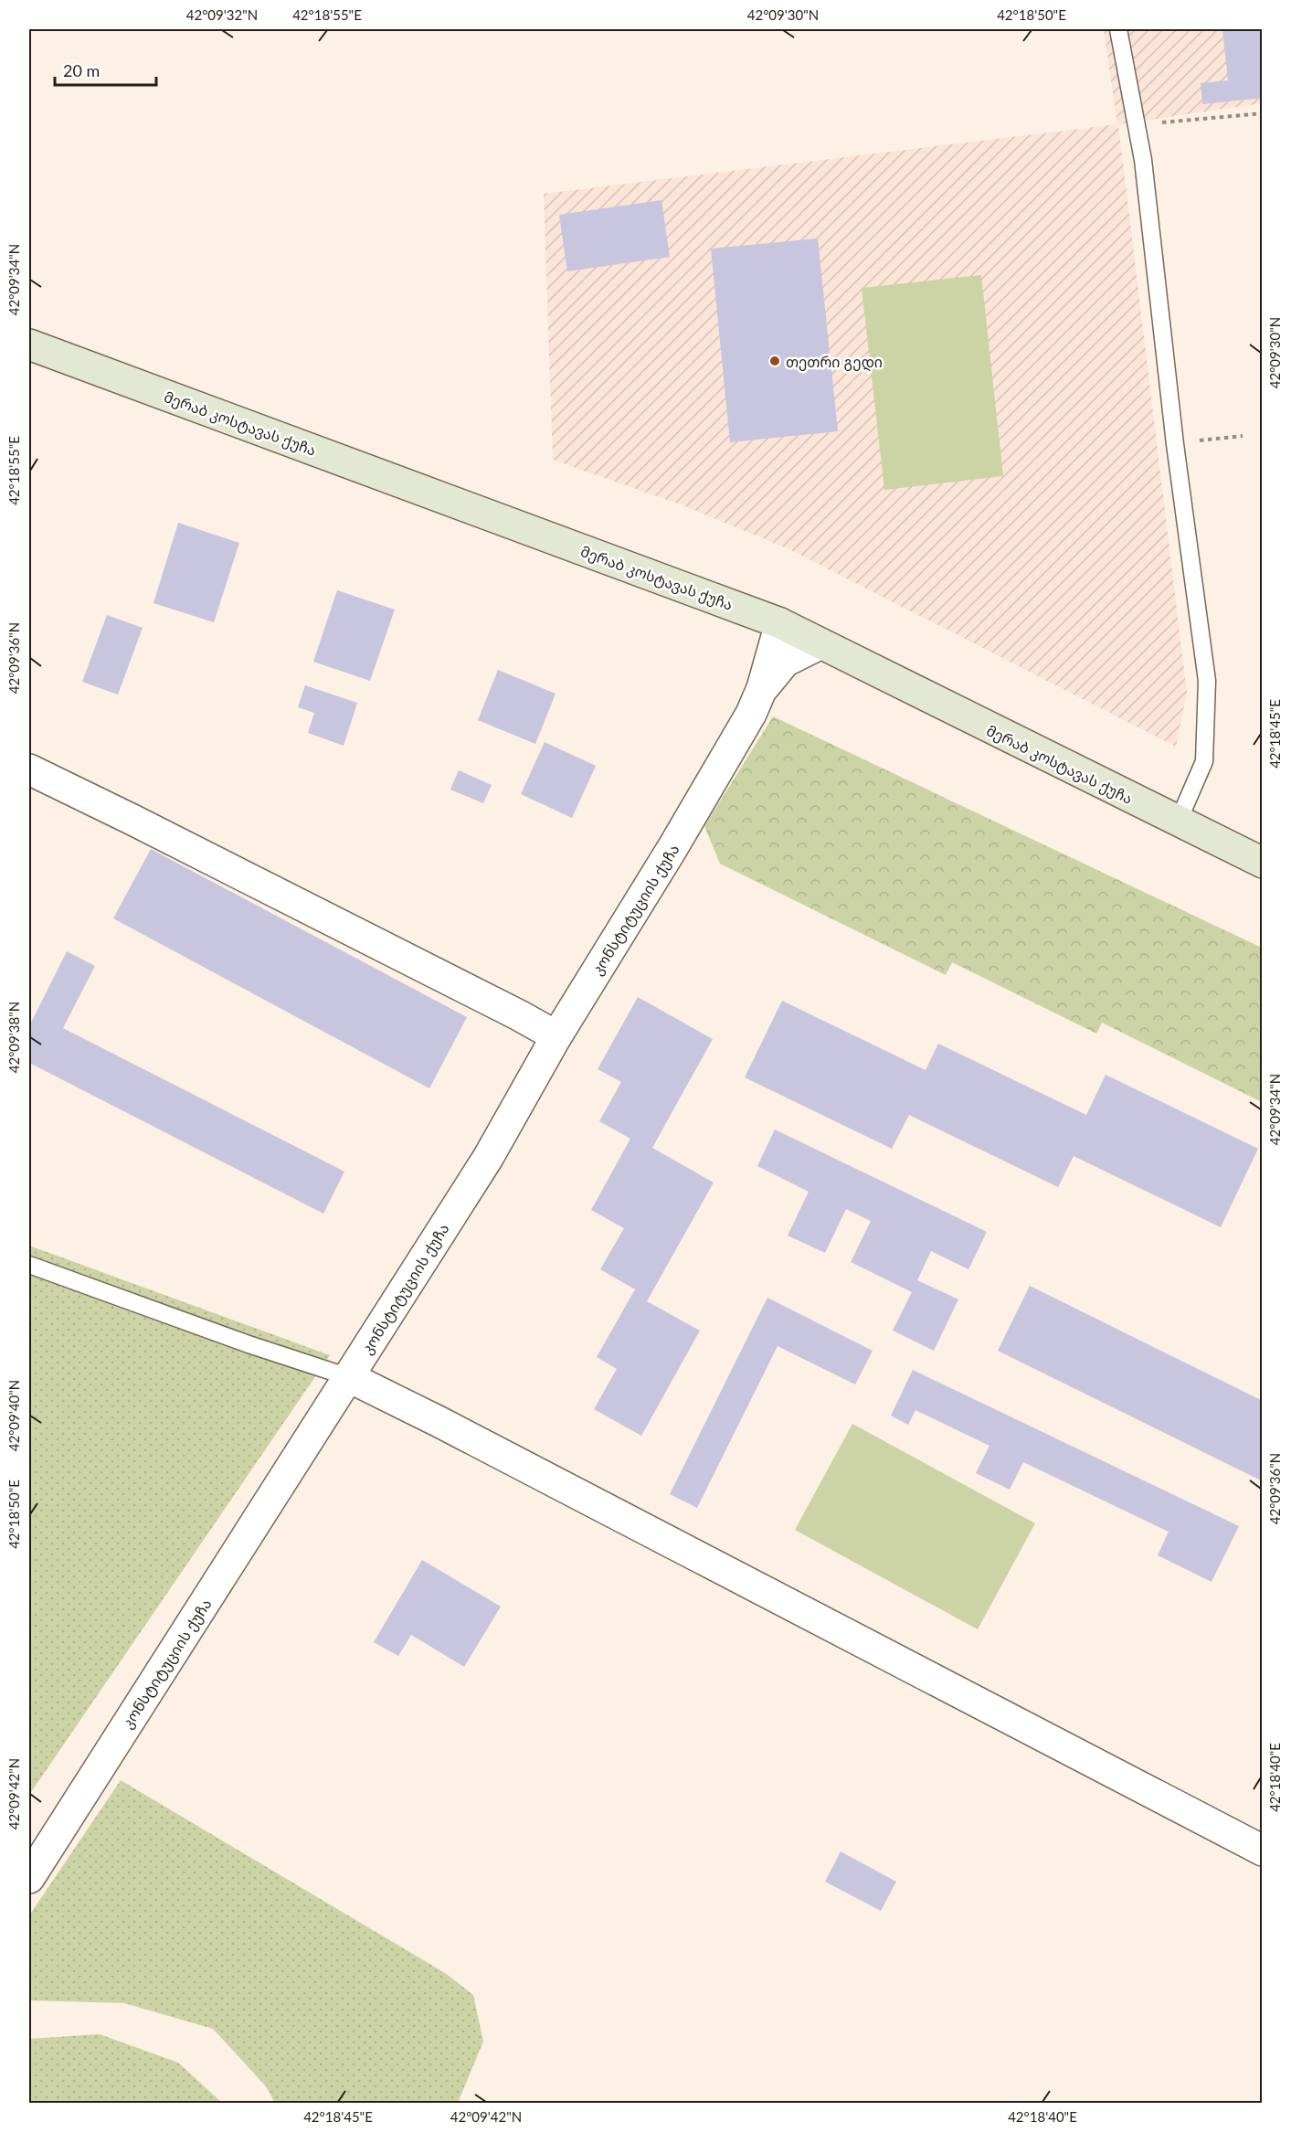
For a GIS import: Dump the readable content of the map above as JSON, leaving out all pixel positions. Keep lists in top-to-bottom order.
{
  "streets": {
    "main road": ["მერაბ კოსტავას ქუჩა"],
    "street": ["კონსტიტუციის ქუჩა"]
  },
  "crossings": [
    ["მერაბ კოსტავას ქუჩა", "კონსტიტუციის ქუჩა"]
  ],
  "places": ["თეთრი გედი"],
  "scale_bar": "20 m",
  "coordinates": [
    "42°09'32\"N",
    "42°18'55\"E",
    "42°09'30\"N",
    "42°18'50\"E",
    "42°09'34\"N",
    "42°09'36\"N",
    "42°18'45\"E",
    "42°09'38\"N",
    "42°09'40\"N",
    "42°18'40\"E",
    "42°09'42\"N"
  ]
}
